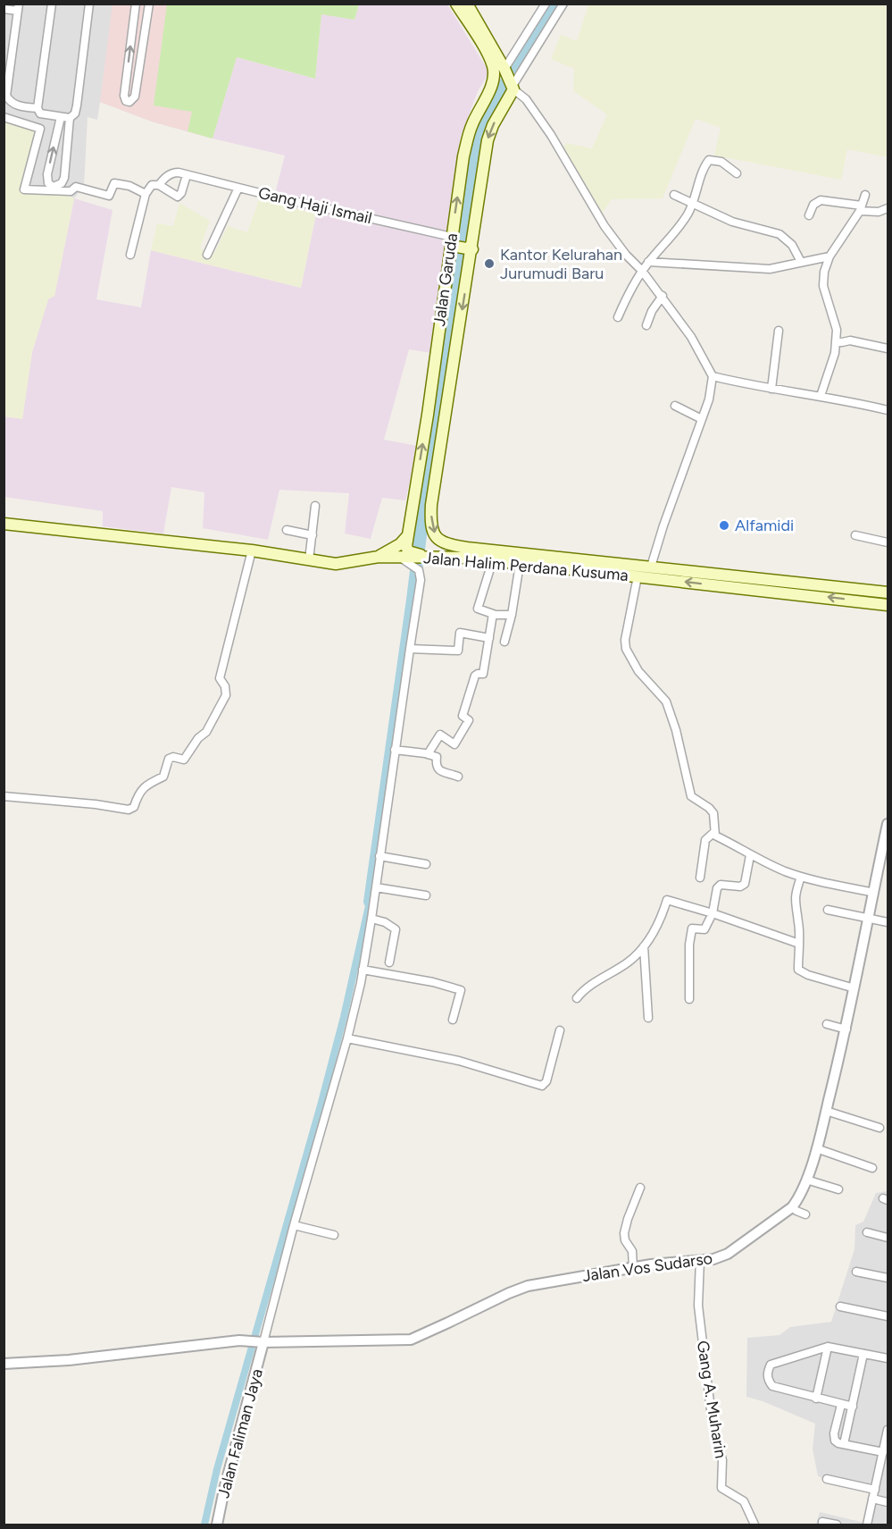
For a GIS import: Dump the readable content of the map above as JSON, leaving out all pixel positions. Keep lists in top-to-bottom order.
{
  "streets": {
    "main road": ["Jalan Garuda", "Jalan Halim Perdana Kusuma"],
    "street": [
      "Gang Haji Ismail",
      "Jalan Vos Sudarso",
      "Gang A. Muharin",
      "Jalan Faliman Jaya"
    ]
  },
  "crossings": [
    ["Gang Haji Ismail", "Jalan Garuda"],
    ["Jalan Garuda", "Jalan Halim Perdana Kusuma"],
    ["Jalan Vos Sudarso", "Gang A. Muharin"],
    ["Jalan Vos Sudarso", "Jalan Faliman Jaya"]
  ],
  "places": ["Kantor Kelurahan Jurumudi Baru", "Alfamidi"]
}
